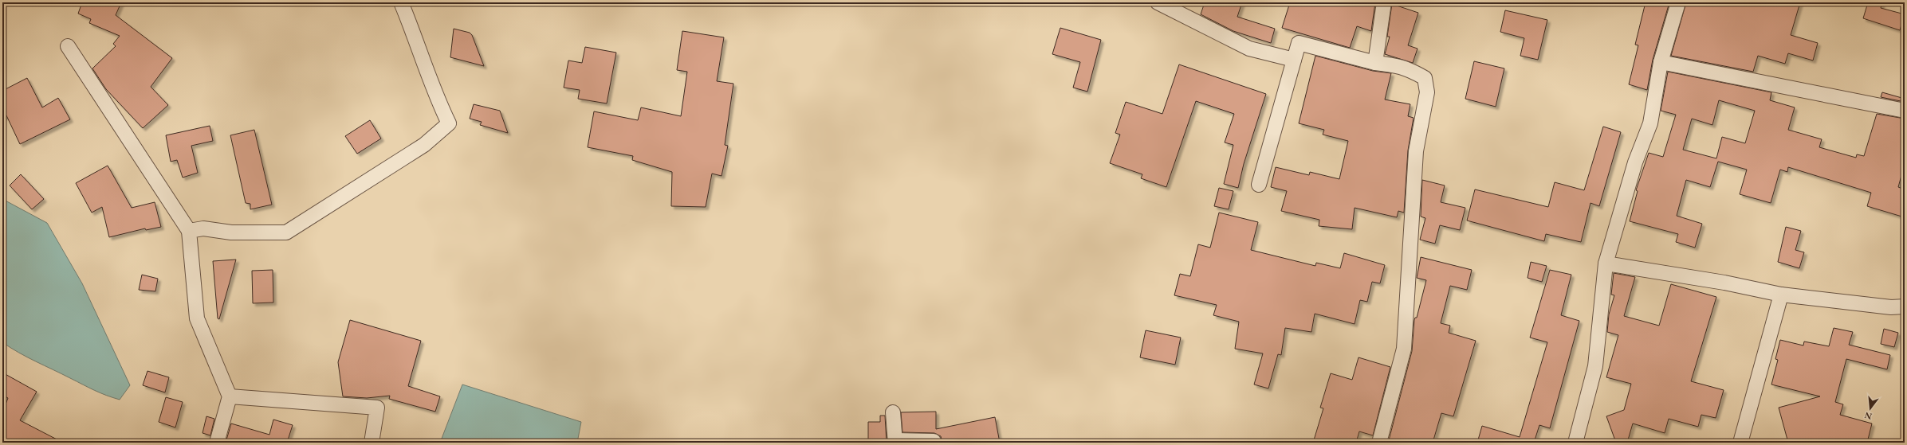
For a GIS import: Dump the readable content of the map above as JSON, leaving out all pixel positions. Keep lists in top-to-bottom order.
{
  "north": "bottom"
}
